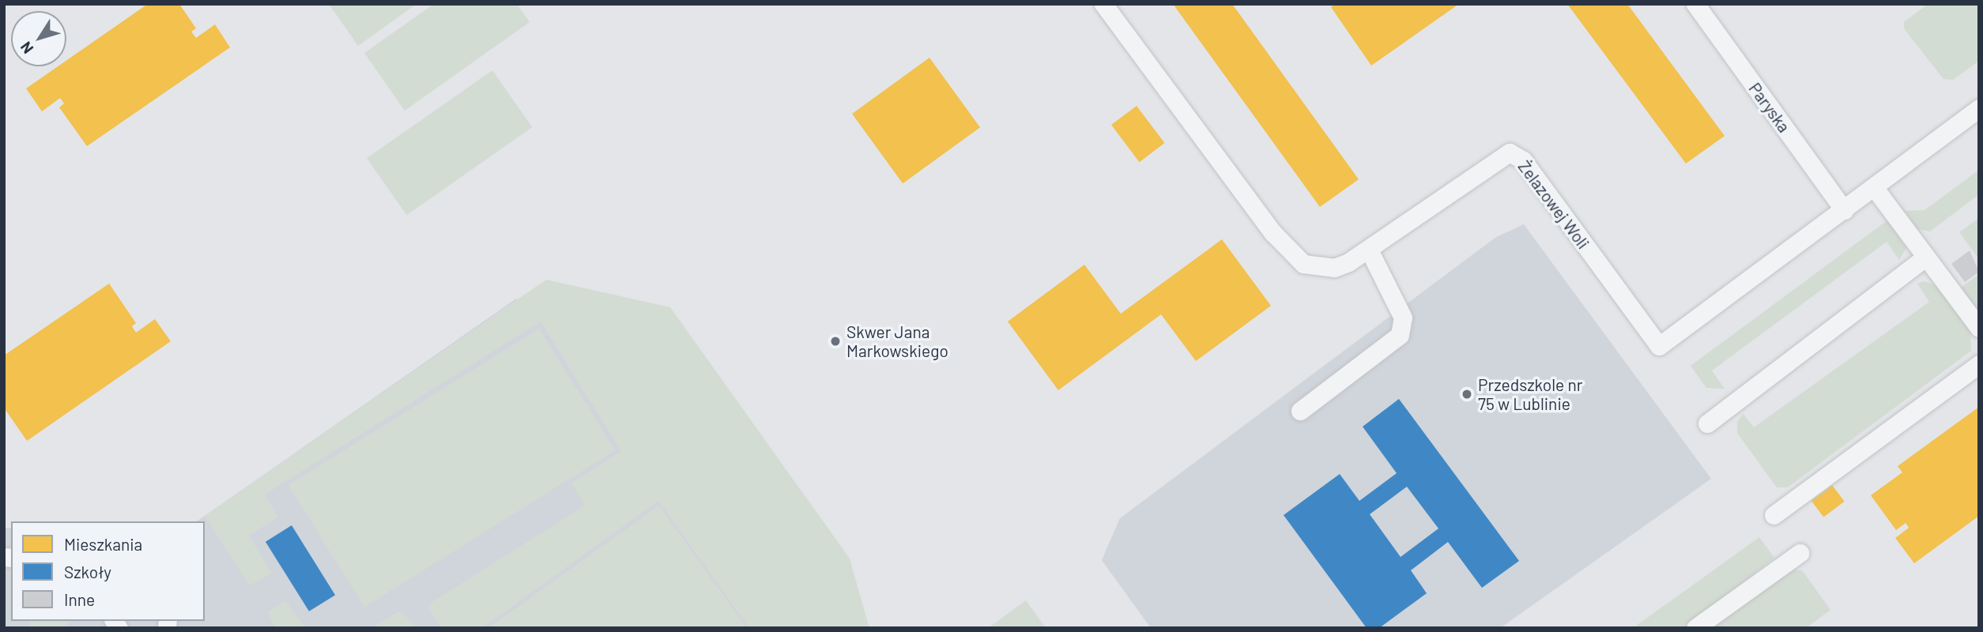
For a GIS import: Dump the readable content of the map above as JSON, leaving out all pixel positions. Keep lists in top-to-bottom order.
{
  "streets": {
    "lane": ["Paryska", "Żelazowej Woli"]
  },
  "crossings": [
    ["Paryska", "Żelazowej Woli"]
  ],
  "places": ["Skwer Jana Markowskiego", "Przedszkole nr 75 w Lublinie"],
  "legend": ["Mieszkania", "Szkoły", "Inne"],
  "north": "bottom left"
}
